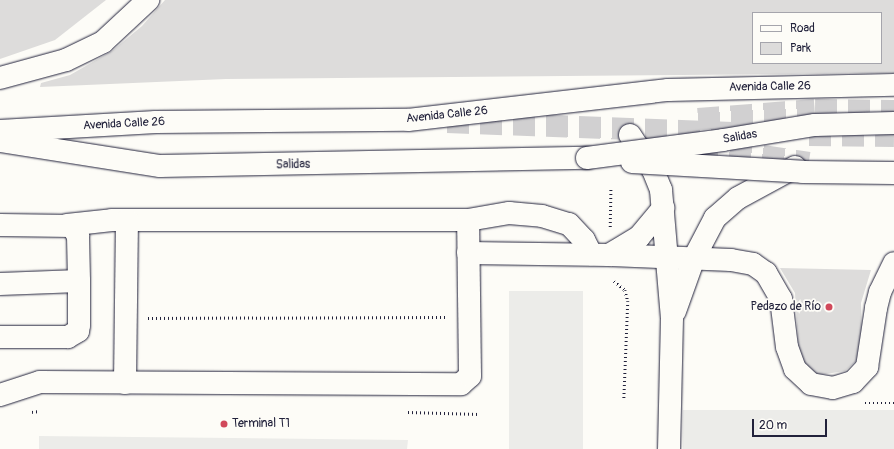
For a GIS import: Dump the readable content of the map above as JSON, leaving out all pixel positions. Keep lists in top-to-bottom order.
{
  "streets": {
    "main road": ["Avenida Calle 26", "Salidas"]
  },
  "places": ["Pedazo de Río", "Terminal T1"],
  "legend": ["Road", "Park"],
  "scale_bar": "20 m"
}
